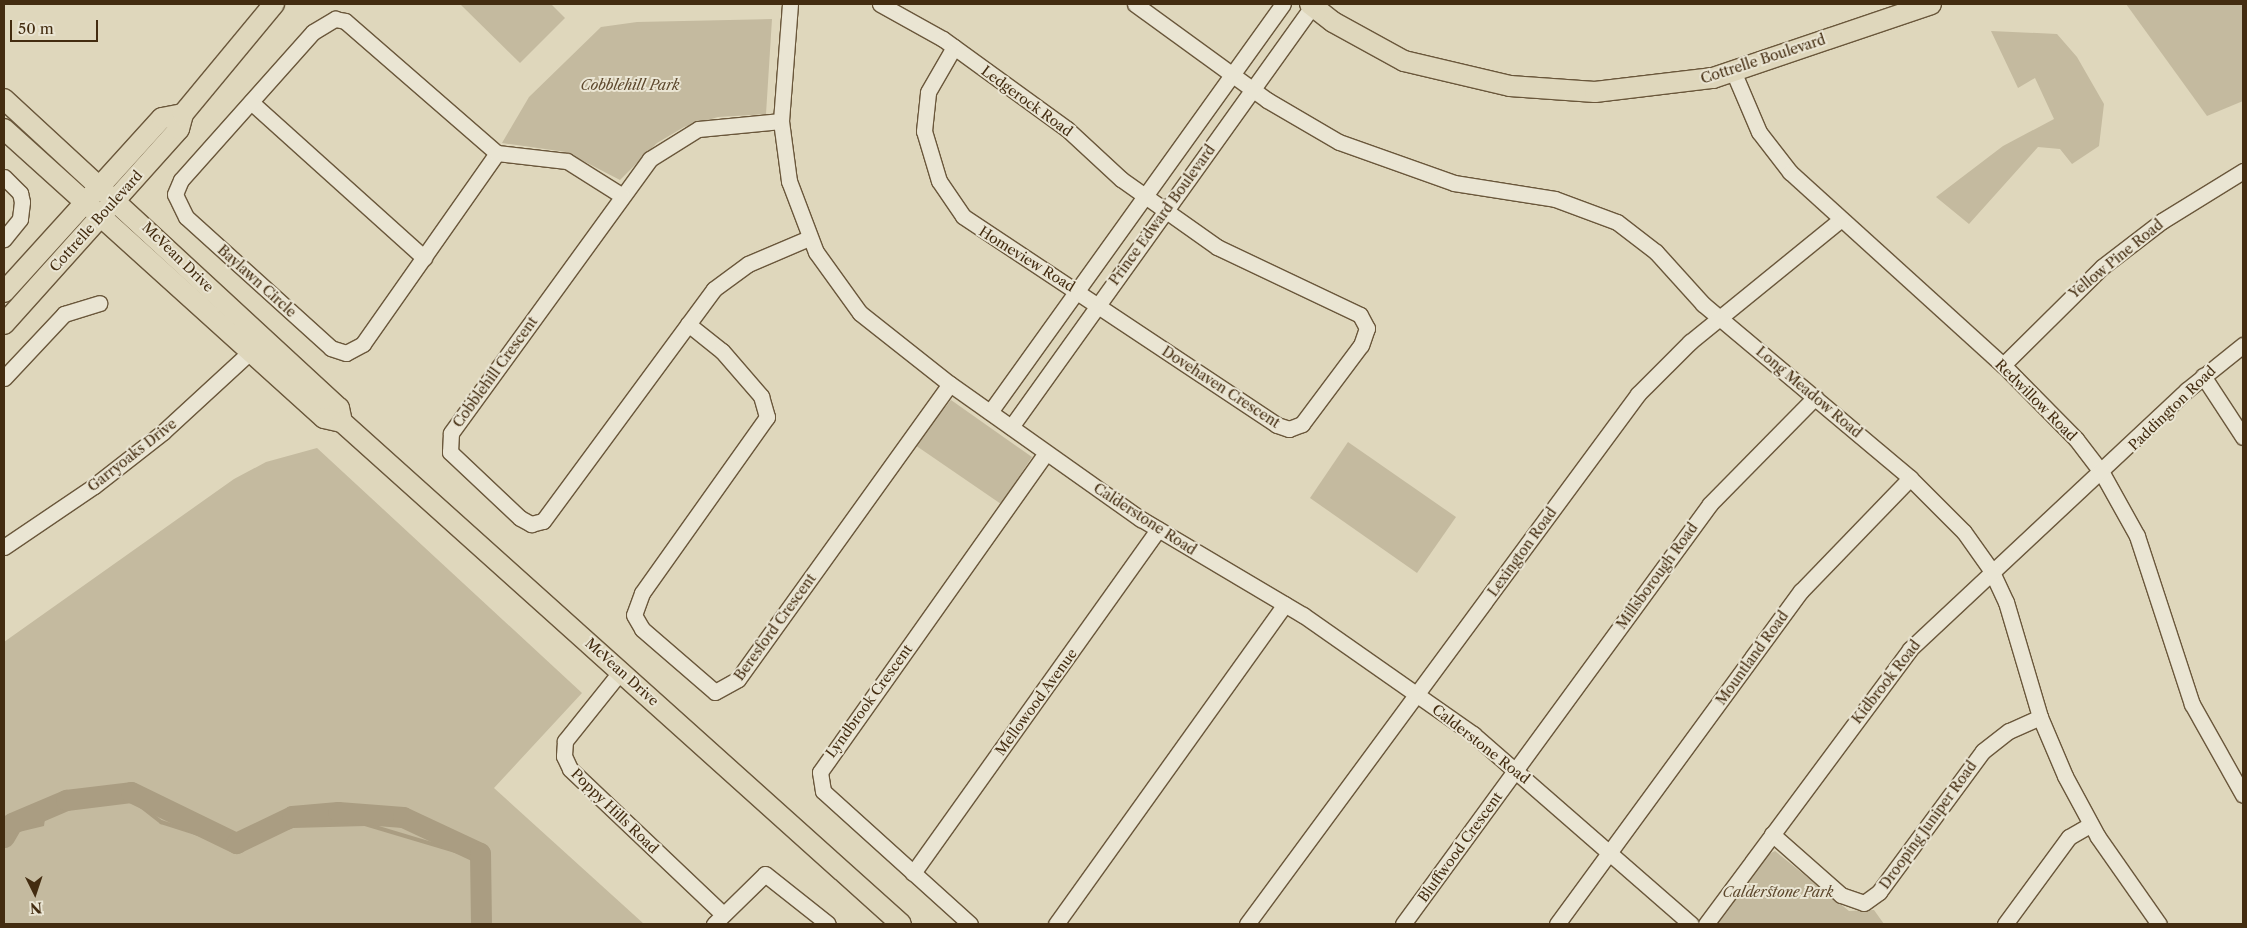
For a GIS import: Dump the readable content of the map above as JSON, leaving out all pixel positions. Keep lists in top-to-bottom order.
{
  "streets": {
    "main road": ["Cottrelle Boulevard", "McVean Drive"],
    "street": [
      "Ledgerock Road",
      "Prince Edward Boulevard",
      "Homeview Road",
      "Yellow Pine Road",
      "Baylawn Circle",
      "Cobblehill Crescent",
      "Dovehaven Crescent",
      "Long Meadow Road",
      "Redwillow Road",
      "Paddington Road",
      "Garryoaks Drive",
      "Calderstone Road",
      "Lexington Road",
      "Millsborough Road",
      "Beresford Crescent",
      "Mountland Road",
      "Kidbrook Road",
      "Lyndbrook Crescent",
      "Mellowood Avenue",
      "Poppy Hills Road",
      "Drooping Juniper Road",
      "Bluffwood Crescent"
    ]
  },
  "crossings": [
    ["Cottrelle Boulevard", "Prince Edward Boulevard"],
    ["Cottrelle Boulevard", "McVean Drive"],
    ["Cottrelle Boulevard", "Redwillow Road"],
    ["Ledgerock Road", "Prince Edward Boulevard"],
    ["Ledgerock Road", "Homeview Road"],
    ["Ledgerock Road", "Dovehaven Crescent"],
    ["Prince Edward Boulevard", "Homeview Road"],
    ["Prince Edward Boulevard", "Dovehaven Crescent"],
    ["Prince Edward Boulevard", "Long Meadow Road"],
    ["Prince Edward Boulevard", "Calderstone Road"],
    ["McVean Drive", "Garryoaks Drive"],
    ["McVean Drive", "Poppy Hills Road"],
    ["Homeview Road", "Dovehaven Crescent"],
    ["Yellow Pine Road", "Redwillow Road"],
    ["Cobblehill Crescent", "Calderstone Road"],
    ["Cobblehill Crescent", "Beresford Crescent"],
    ["Long Meadow Road", "Lexington Road"],
    ["Long Meadow Road", "Millsborough Road"],
    ["Long Meadow Road", "Mountland Road"],
    ["Long Meadow Road", "Kidbrook Road"],
    ["Long Meadow Road", "Drooping Juniper Road"],
    ["Redwillow Road", "Paddington Road"],
    ["Redwillow Road", "Lexington Road"],
    ["Redwillow Road", "Kidbrook Road"],
    ["Paddington Road", "Kidbrook Road"],
    ["Calderstone Road", "Lexington Road"],
    ["Calderstone Road", "Millsborough Road"],
    ["Calderstone Road", "Beresford Crescent"],
    ["Calderstone Road", "Mountland Road"],
    ["Calderstone Road", "Lyndbrook Crescent"],
    ["Calderstone Road", "Mellowood Avenue"],
    ["Calderstone Road", "Bluffwood Crescent"],
    ["Millsborough Road", "Bluffwood Crescent"],
    ["Kidbrook Road", "Drooping Juniper Road"],
    ["Lyndbrook Crescent", "Mellowood Avenue"]
  ],
  "parks": ["Cobblehill Park", "Calderstone Park"],
  "scale_bar": "50 m",
  "north": "bottom"
}
